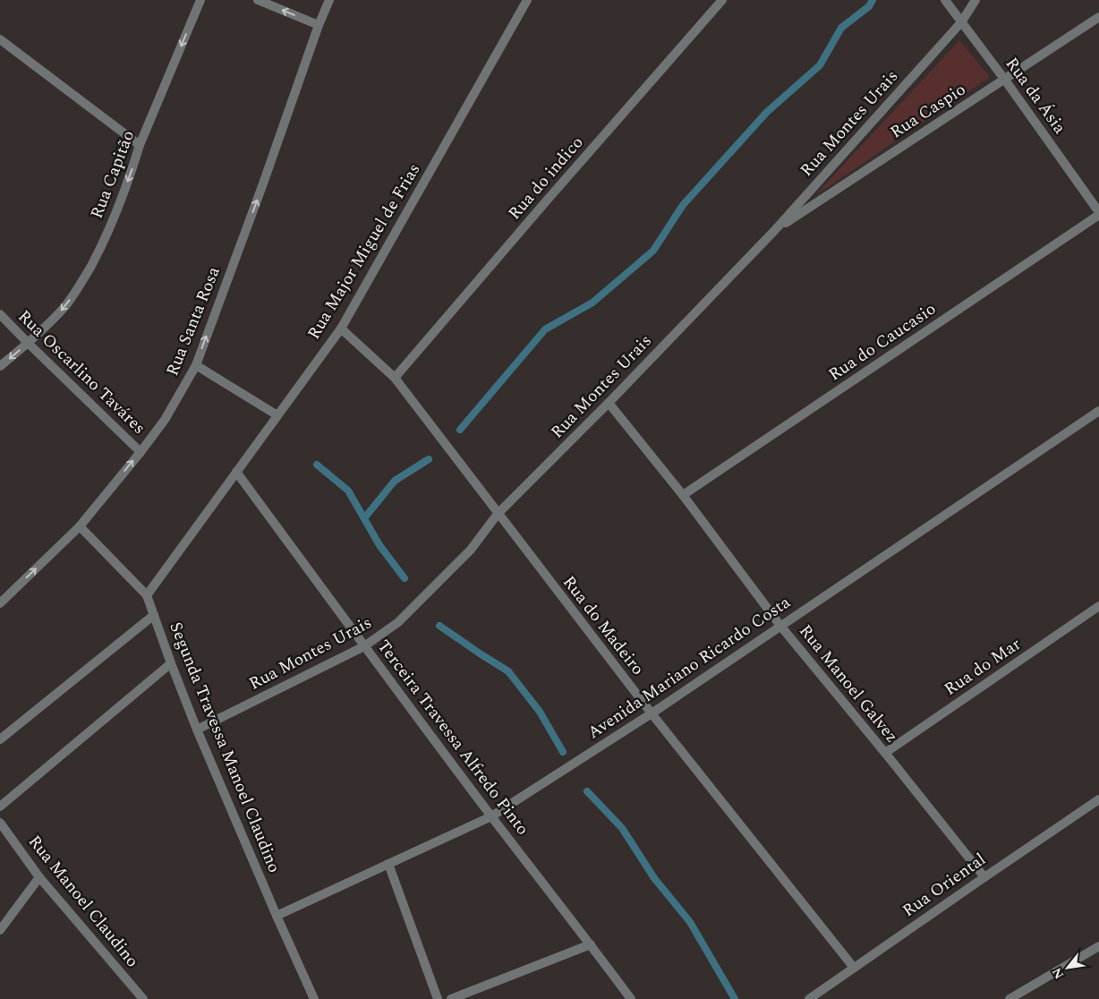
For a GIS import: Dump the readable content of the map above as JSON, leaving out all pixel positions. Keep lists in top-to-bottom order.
{
  "streets": {
    "street": [
      "Rua da Ásia",
      "Rua Caspio",
      "Rua Montes Urais",
      "Rua Capitão",
      "Rua do indico",
      "Rua Major Miguel de Frias",
      "Rua Santa Rosa",
      "Rua do Caucasio",
      "Rua Oscarlino Taváres",
      "Rua do Madeiro",
      "Rua do Mar",
      "Avenida Mariano Ricardo Costa",
      "Rua Manoel Galvez",
      "Terceira Travessa Alfredo Pinto",
      "Segunda Travessa Manoel Claudino",
      "Rua Oriental",
      "Rua Manoel Claudino"
    ]
  },
  "crossings": [
    ["Rua da Ásia", "Rua Caspio"],
    ["Rua da Ásia", "Rua Montes Urais"],
    ["Rua da Ásia", "Rua do Caucasio"],
    ["Rua Caspio", "Rua Montes Urais"],
    ["Rua Montes Urais", "Rua do Madeiro"],
    ["Rua Montes Urais", "Rua Manoel Galvez"],
    ["Rua Montes Urais", "Terceira Travessa Alfredo Pinto"],
    ["Rua Montes Urais", "Segunda Travessa Manoel Claudino"],
    ["Rua Capitão", "Rua Oscarlino Taváres"],
    ["Rua do indico", "Rua do Madeiro"],
    ["Rua Major Miguel de Frias", "Rua do Madeiro"],
    ["Rua Major Miguel de Frias", "Terceira Travessa Alfredo Pinto"],
    ["Rua Major Miguel de Frias", "Segunda Travessa Manoel Claudino"],
    ["Rua Santa Rosa", "Rua Oscarlino Taváres"],
    ["Rua Santa Rosa", "Segunda Travessa Manoel Claudino"],
    ["Rua do Caucasio", "Rua Manoel Galvez"],
    ["Rua do Madeiro", "Avenida Mariano Ricardo Costa"],
    ["Rua do Madeiro", "Rua Oriental"],
    ["Rua do Mar", "Rua Manoel Galvez"],
    ["Avenida Mariano Ricardo Costa", "Rua Manoel Galvez"],
    ["Avenida Mariano Ricardo Costa", "Terceira Travessa Alfredo Pinto"],
    ["Avenida Mariano Ricardo Costa", "Segunda Travessa Manoel Claudino"],
    ["Rua Manoel Galvez", "Rua Oriental"]
  ],
  "one_way": ["Rua Capitão", "Rua Santa Rosa"],
  "north": "bottom left"
}
